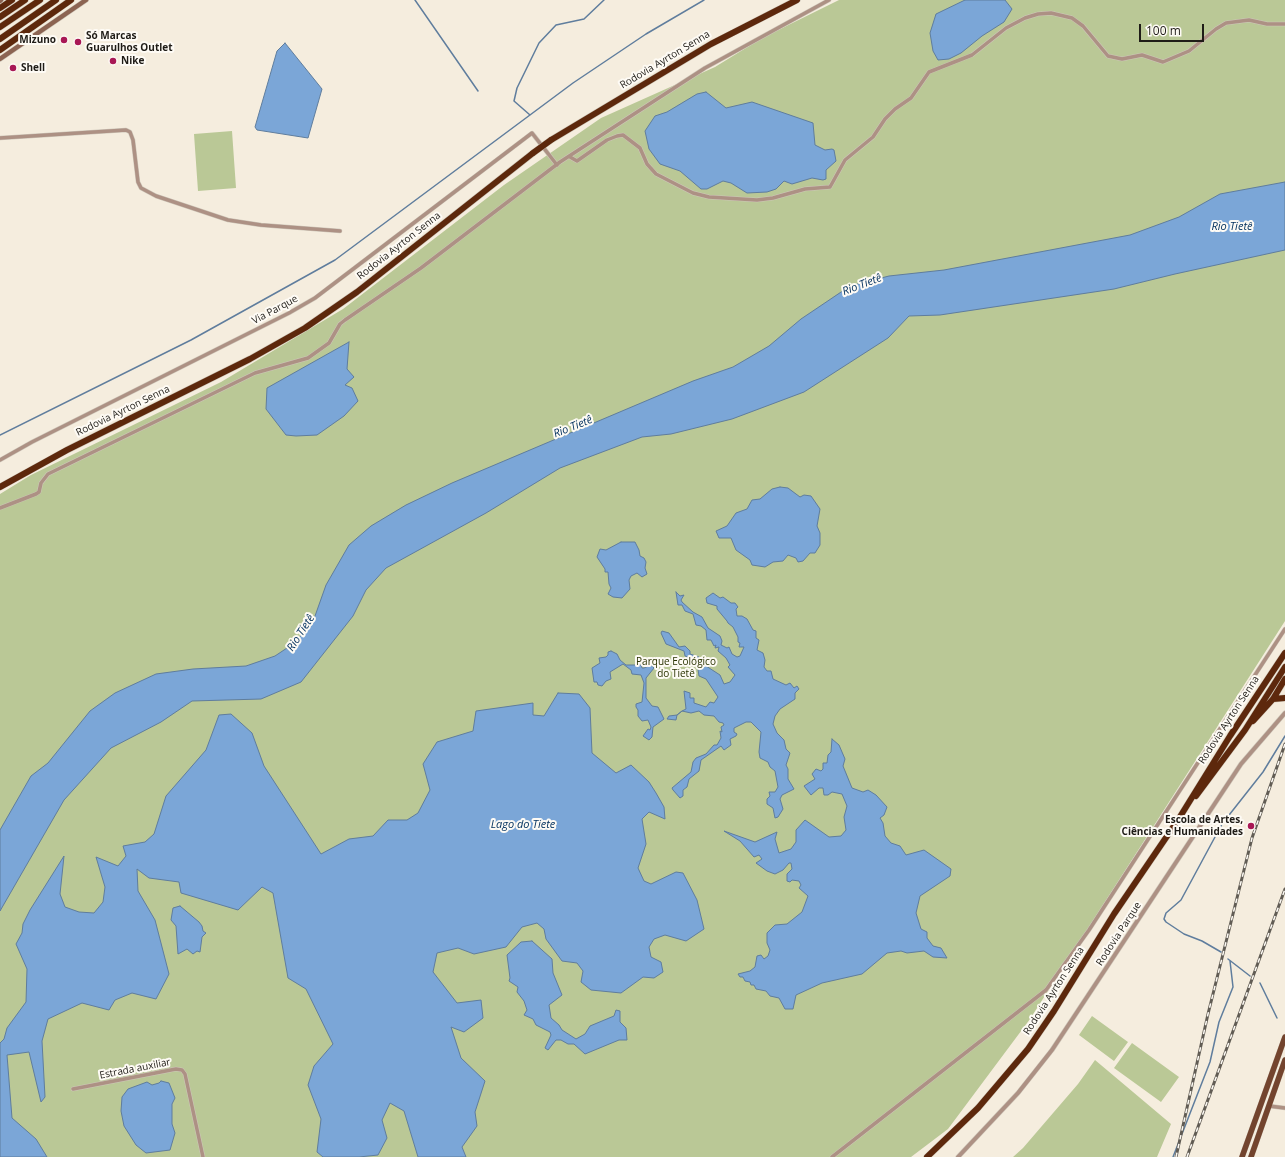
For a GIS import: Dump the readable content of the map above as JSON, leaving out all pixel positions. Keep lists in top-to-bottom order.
{
  "streets": {
    "highway": ["Rodovia Ayrton Senna"],
    "street": ["Via Parque", "Rodovia Parque", "Estrada auxiliar"]
  },
  "water": ["Rio Tietê", "Lago do Tiete"],
  "parks": ["Parque Ecológico do Tietê"],
  "places": [
    "Mizuno",
    "Só Marcas Guarulhos Outlet",
    "Nike",
    "Shell",
    "Escola de Artes, Ciências e Humanidades"
  ],
  "scale_bar": "100 m"
}
